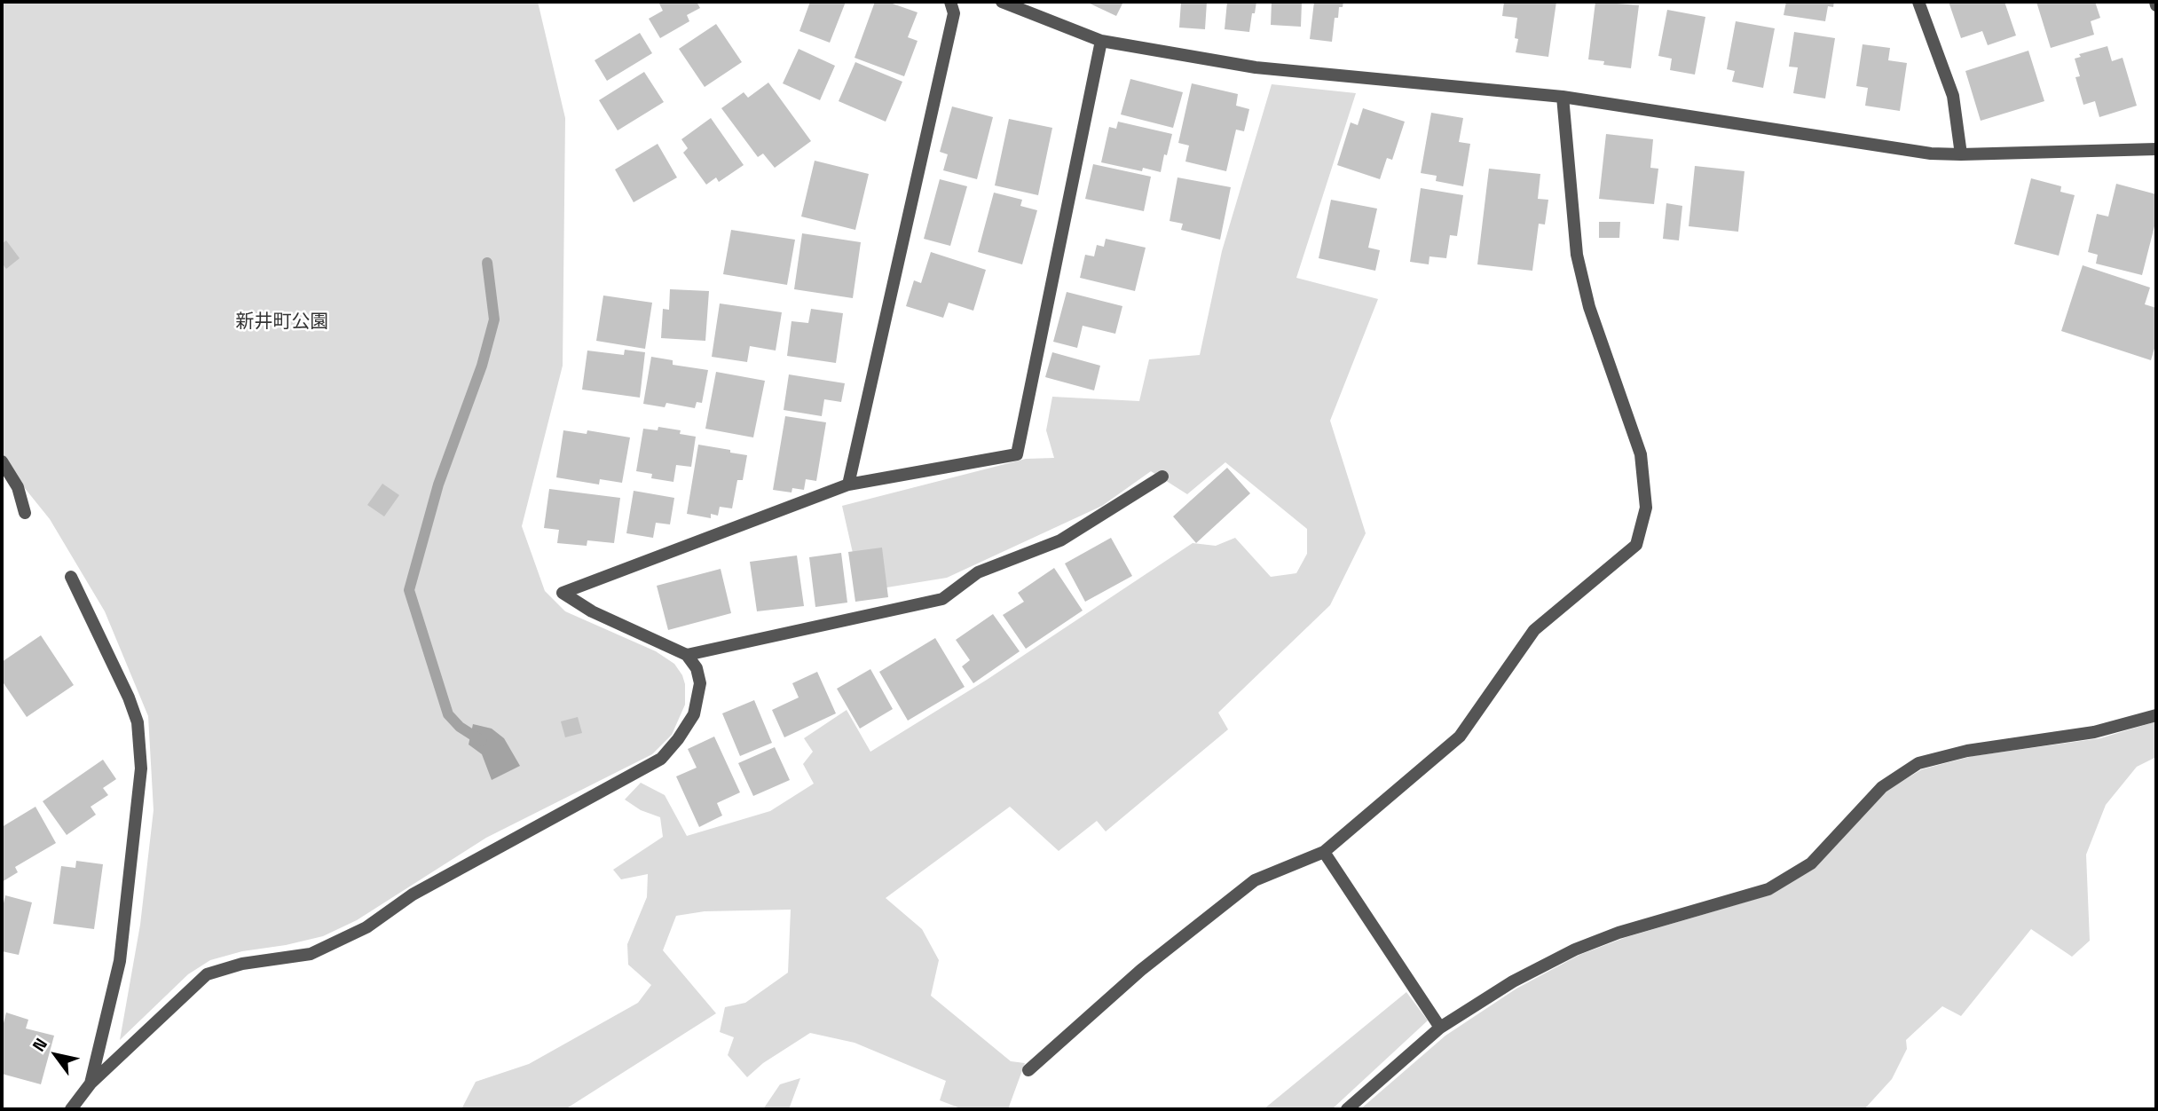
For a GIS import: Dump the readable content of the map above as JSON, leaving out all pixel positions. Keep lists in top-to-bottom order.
{
  "parks": ["新井町公園"],
  "north": "top left"
}
